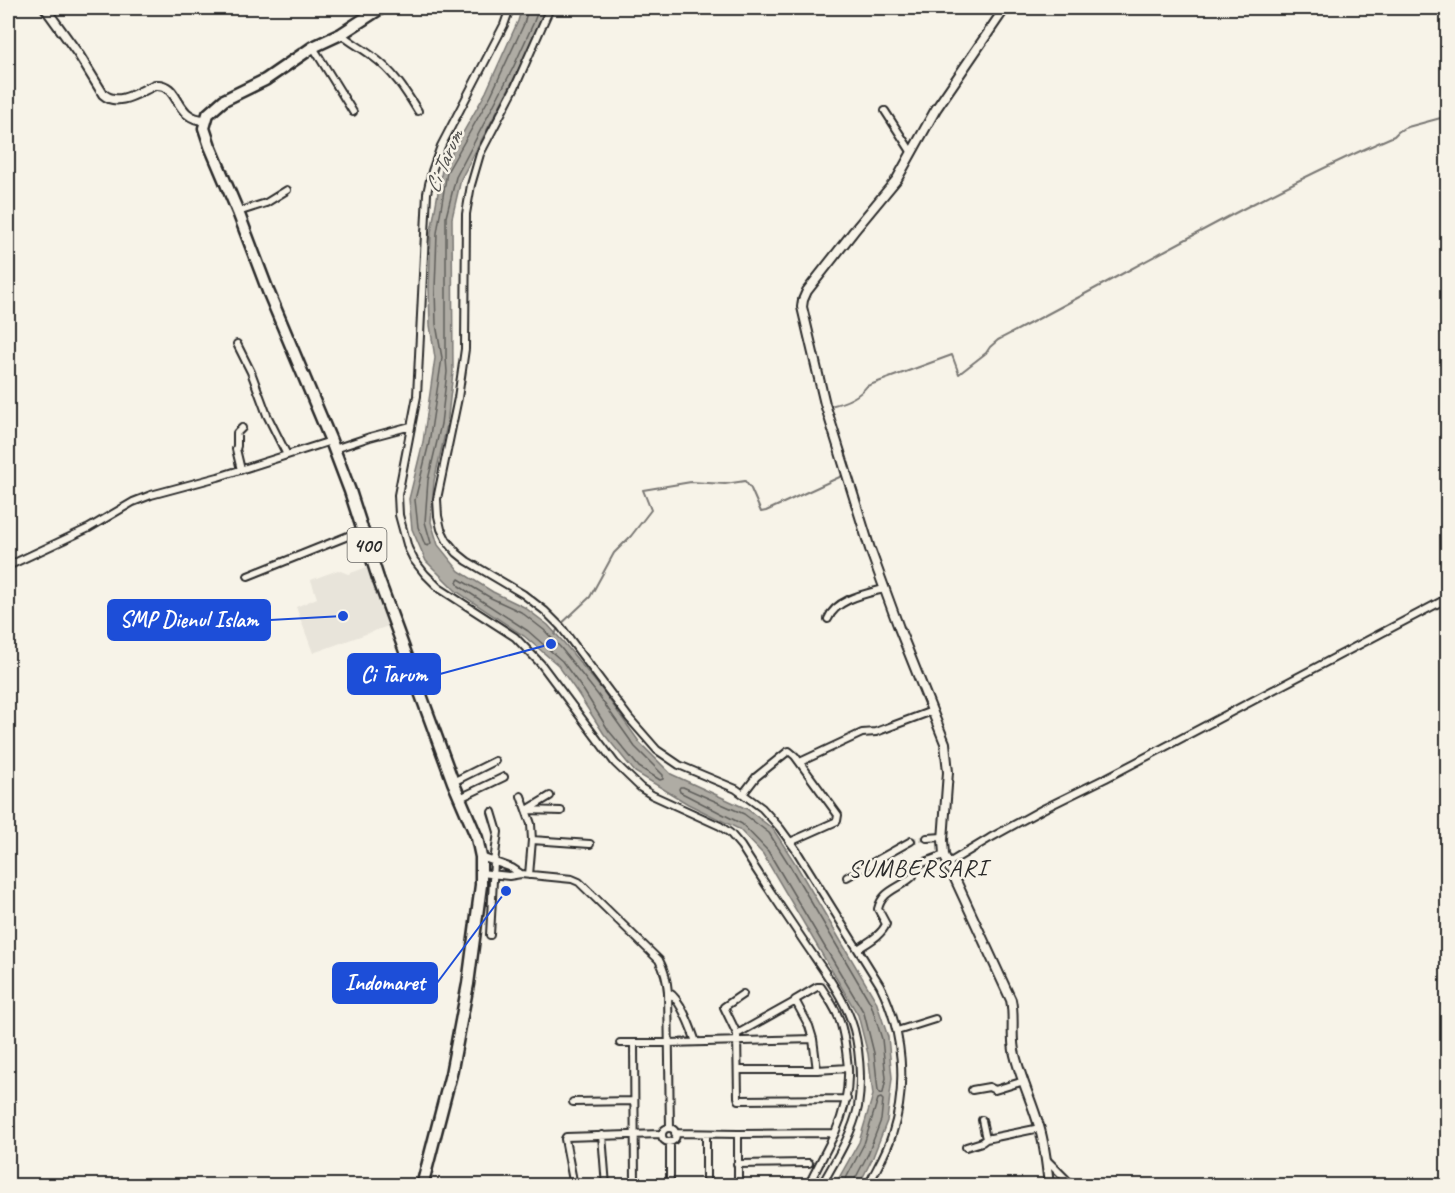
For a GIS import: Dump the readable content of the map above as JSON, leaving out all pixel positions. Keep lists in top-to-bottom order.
{
  "streets": {
    "main road": ["400"]
  },
  "districts": ["SUMBERSARI"],
  "water": ["Ci Tarum"],
  "places": ["SMP Dienul Islam", "Ci Tarum", "Indomaret"]
}
